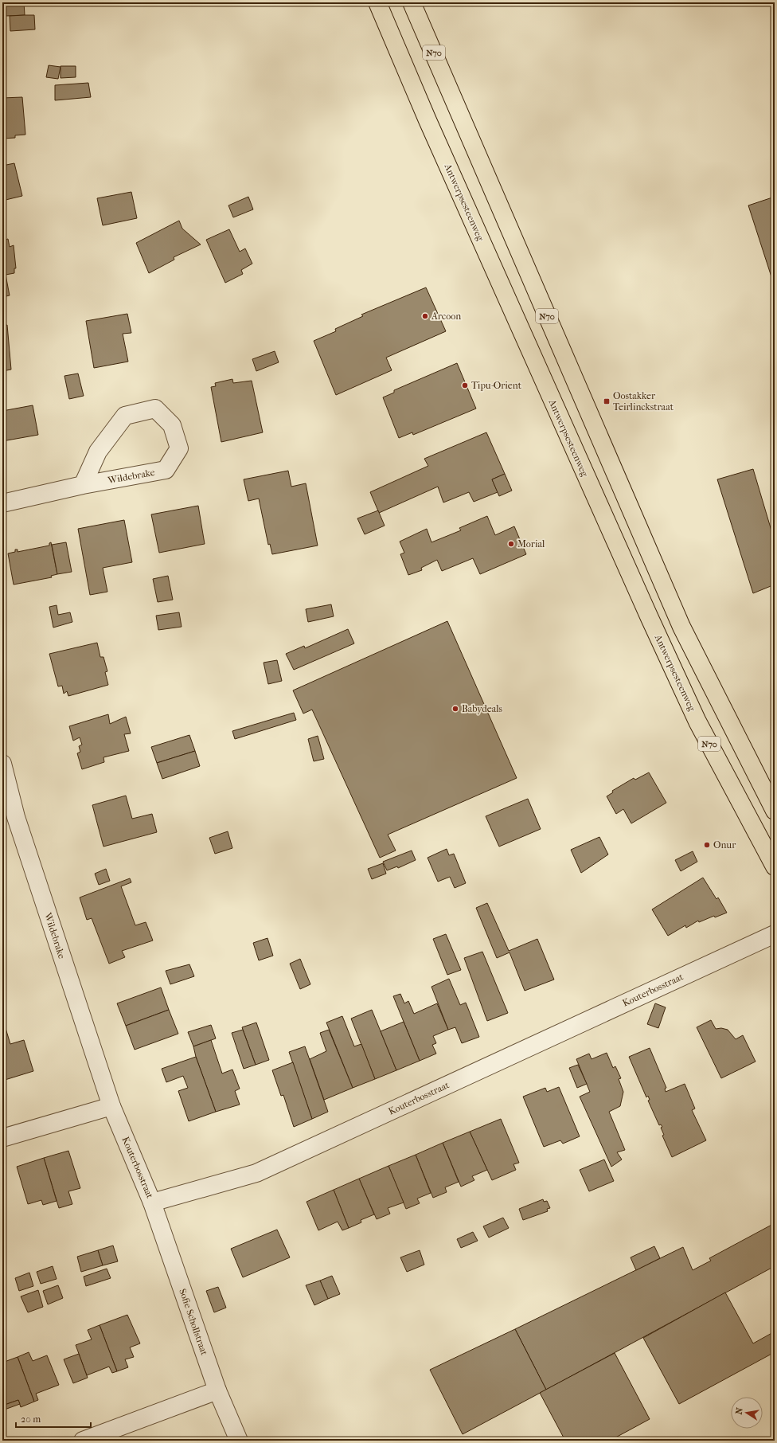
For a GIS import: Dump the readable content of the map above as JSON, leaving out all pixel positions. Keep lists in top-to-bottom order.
{
  "streets": {
    "main road": ["N70", "Antwerpsesteenweg"],
    "street": ["Wildebrake", "Kouterbosstraat", "Sofie Schollstraat"]
  },
  "crossings": [
    ["Wildebrake", "Kouterbosstraat"],
    ["Kouterbosstraat", "Sofie Schollstraat"]
  ],
  "places": {
    "other": [
      "Arcoon",
      "Tipu-Orient",
      "Morial",
      "Babydeals",
      "Onur"
    ],
    "transit": ["Oostakker Teirlinckstraat"]
  },
  "scale_bar": "20 m",
  "north": "left"
}
